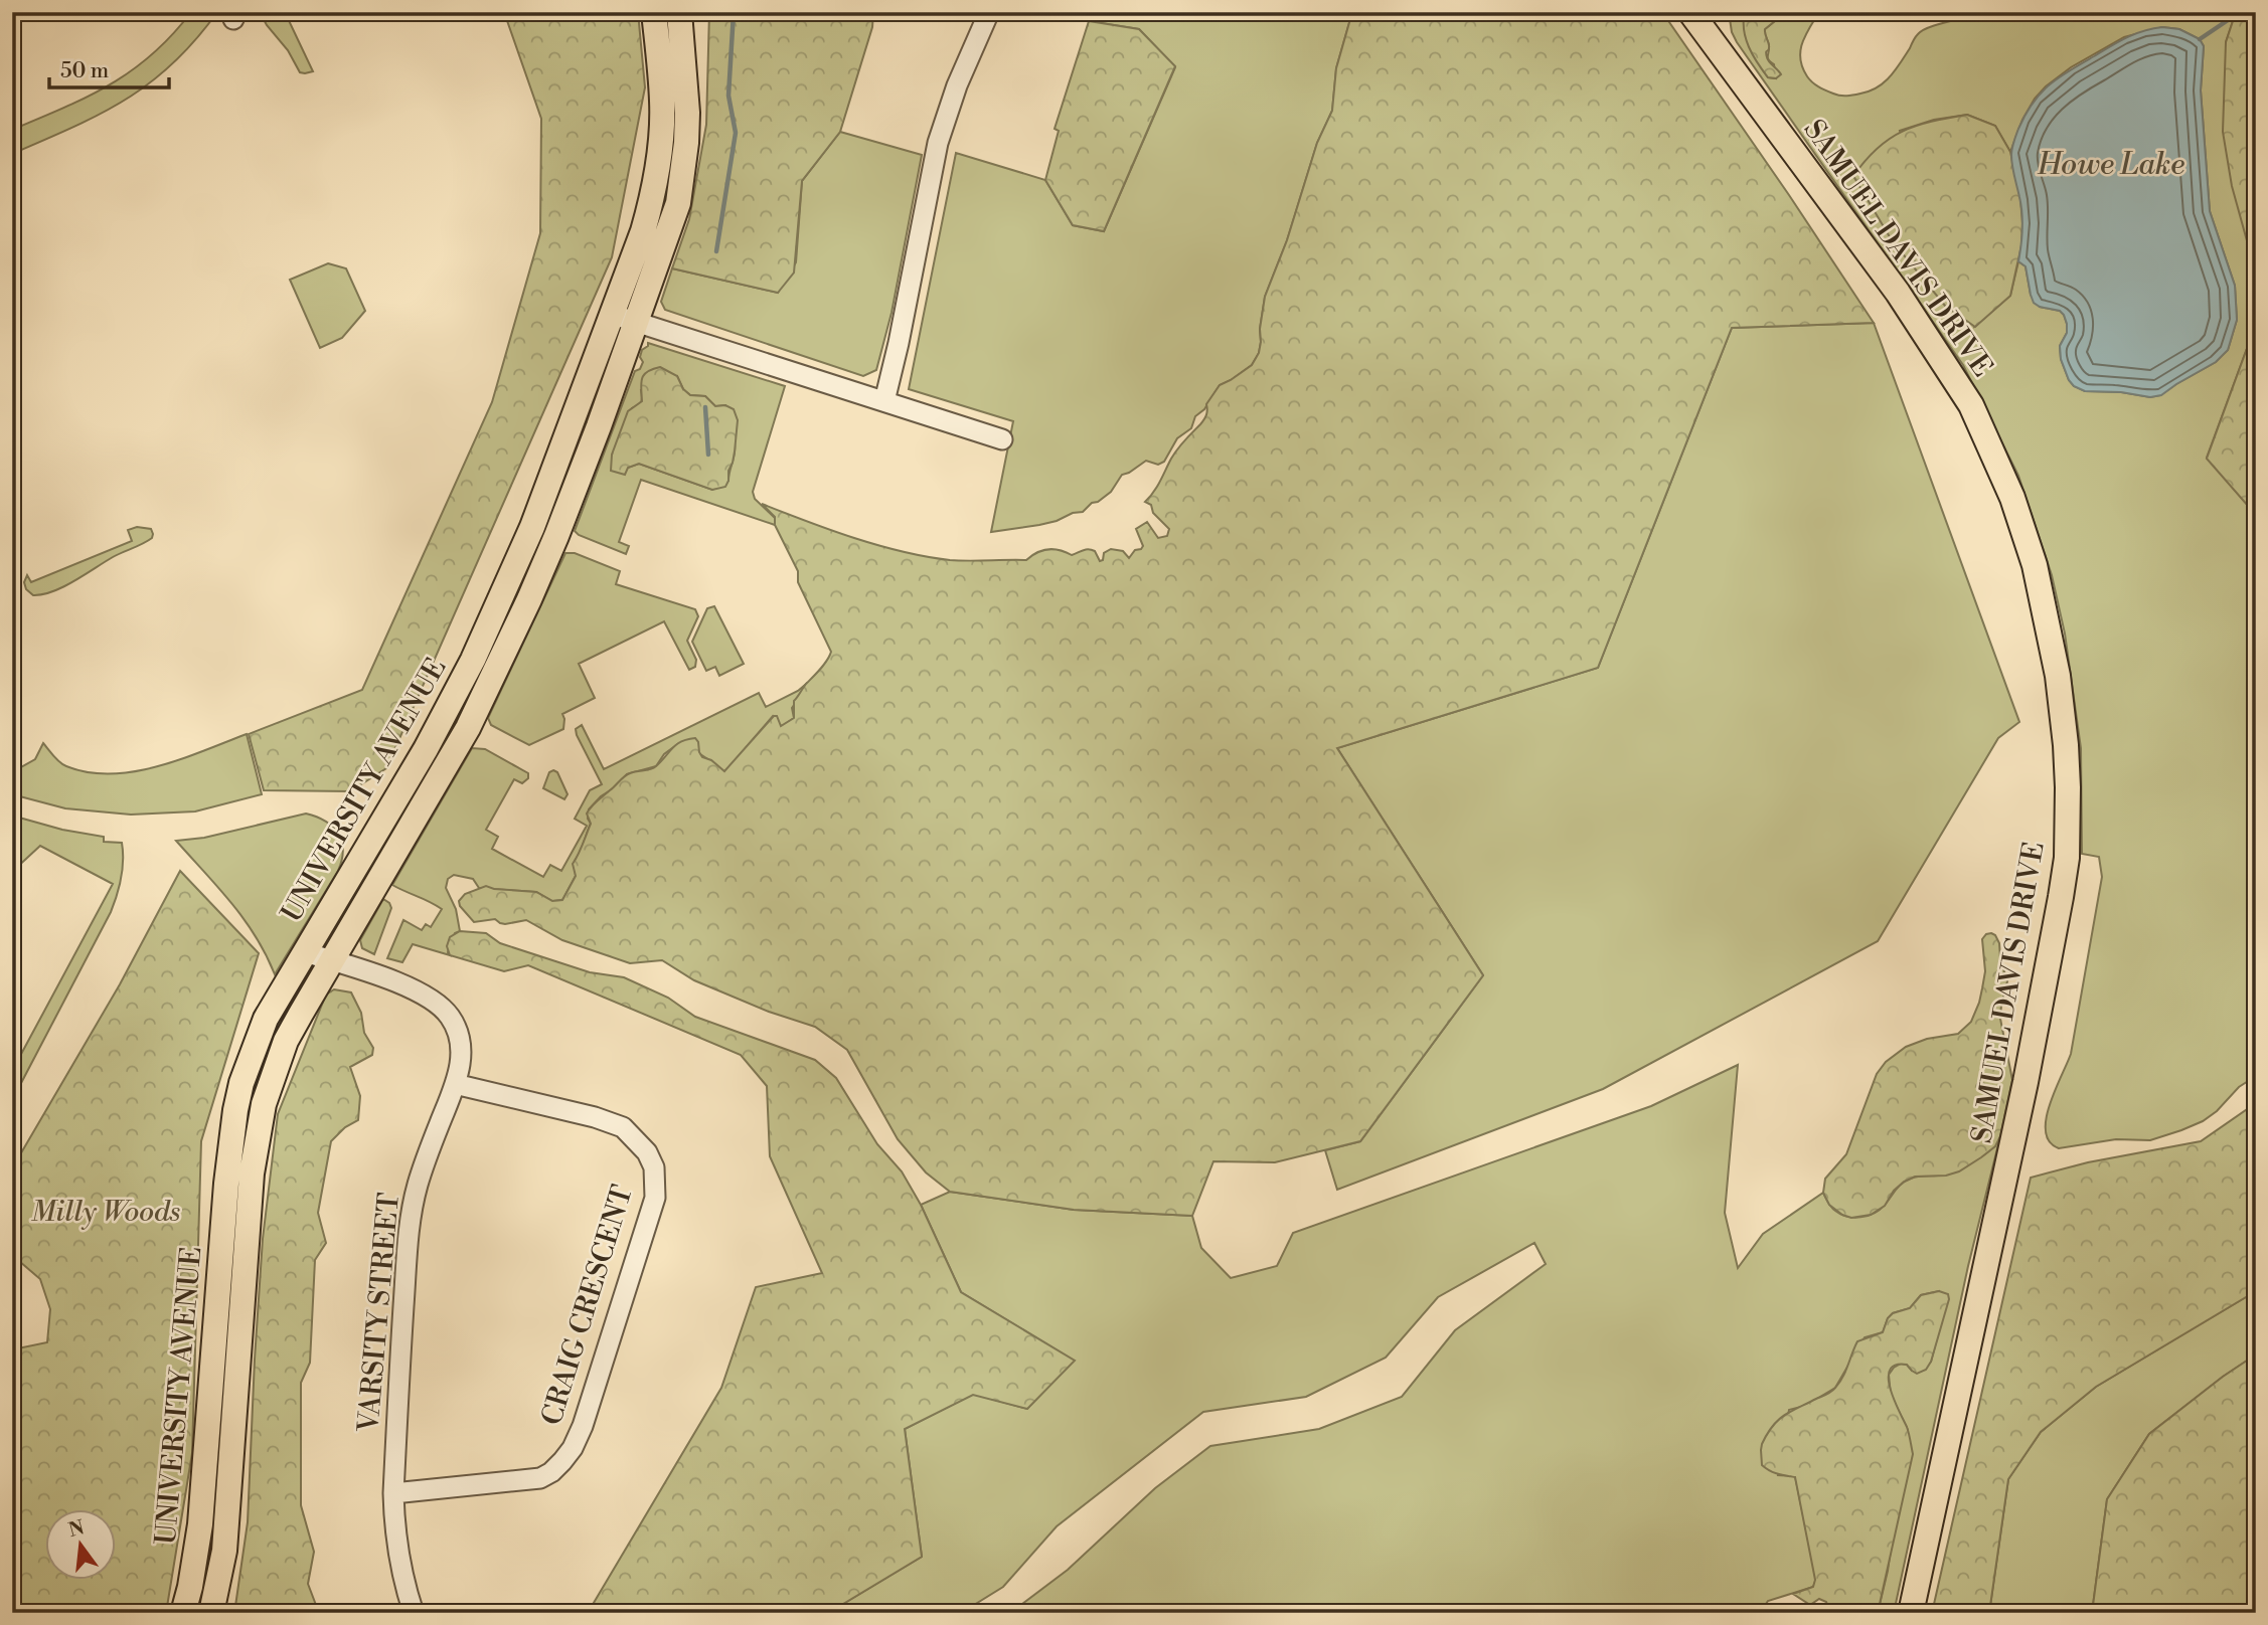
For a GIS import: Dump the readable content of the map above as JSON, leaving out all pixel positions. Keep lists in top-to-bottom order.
{
  "streets": {
    "main road": ["SAMUEL DAVIS DRIVE", "UNIVERSITY AVENUE"],
    "street": ["CRAIG CRESCENT", "VARSITY STREET"]
  },
  "crossings": [
    ["UNIVERSITY AVENUE", "VARSITY STREET"],
    ["CRAIG CRESCENT", "VARSITY STREET"]
  ],
  "water": ["Howe Lake"],
  "parks": ["Milly Woods"],
  "scale_bar": "50 m",
  "north": "top"
}
